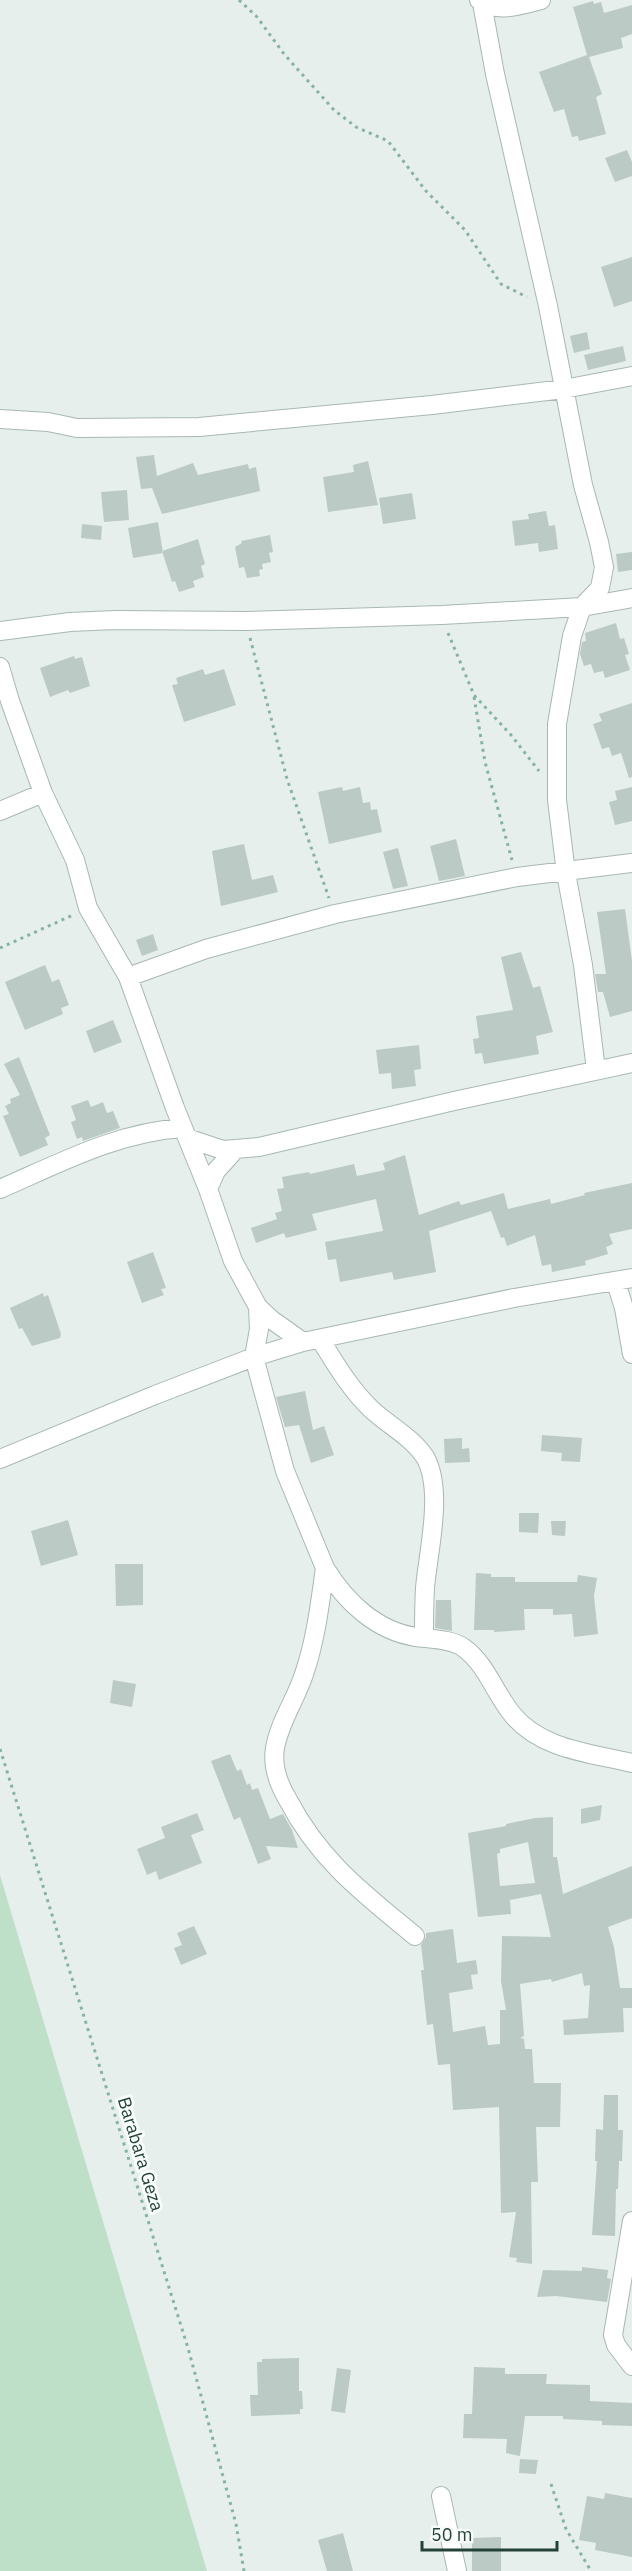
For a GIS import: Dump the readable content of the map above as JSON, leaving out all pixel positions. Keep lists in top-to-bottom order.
{
  "streets": {
    "path": ["Barabara Geza"]
  },
  "scale_bar": "50 m"
}
